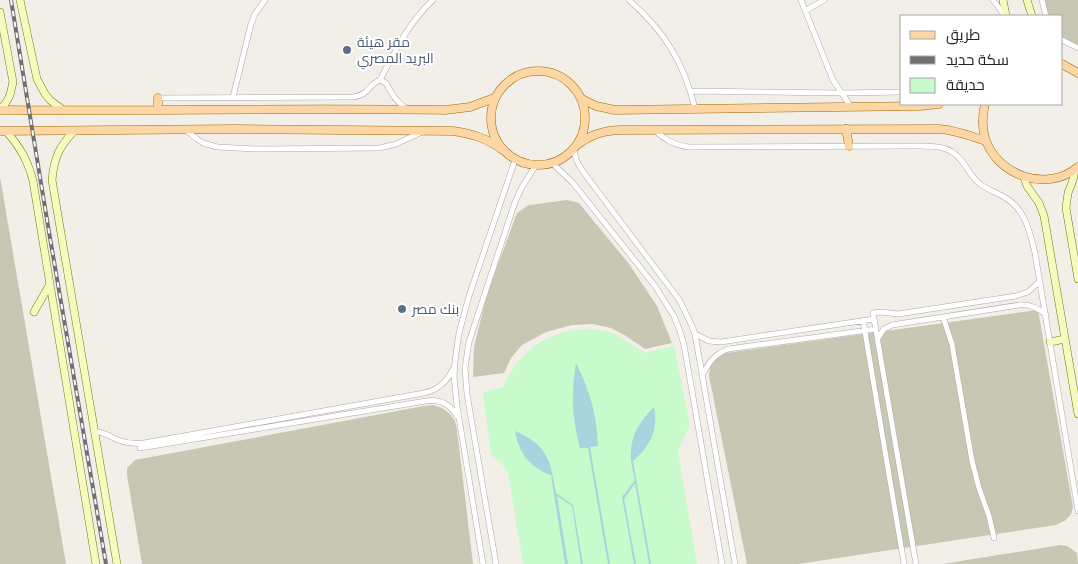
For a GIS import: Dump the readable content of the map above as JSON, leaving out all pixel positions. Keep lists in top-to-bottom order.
{
  "places": ["مقر هيئة البريد المصري", "بنك مصر"],
  "legend": ["طريق", "سكة حديد", "حديقة"]
}
